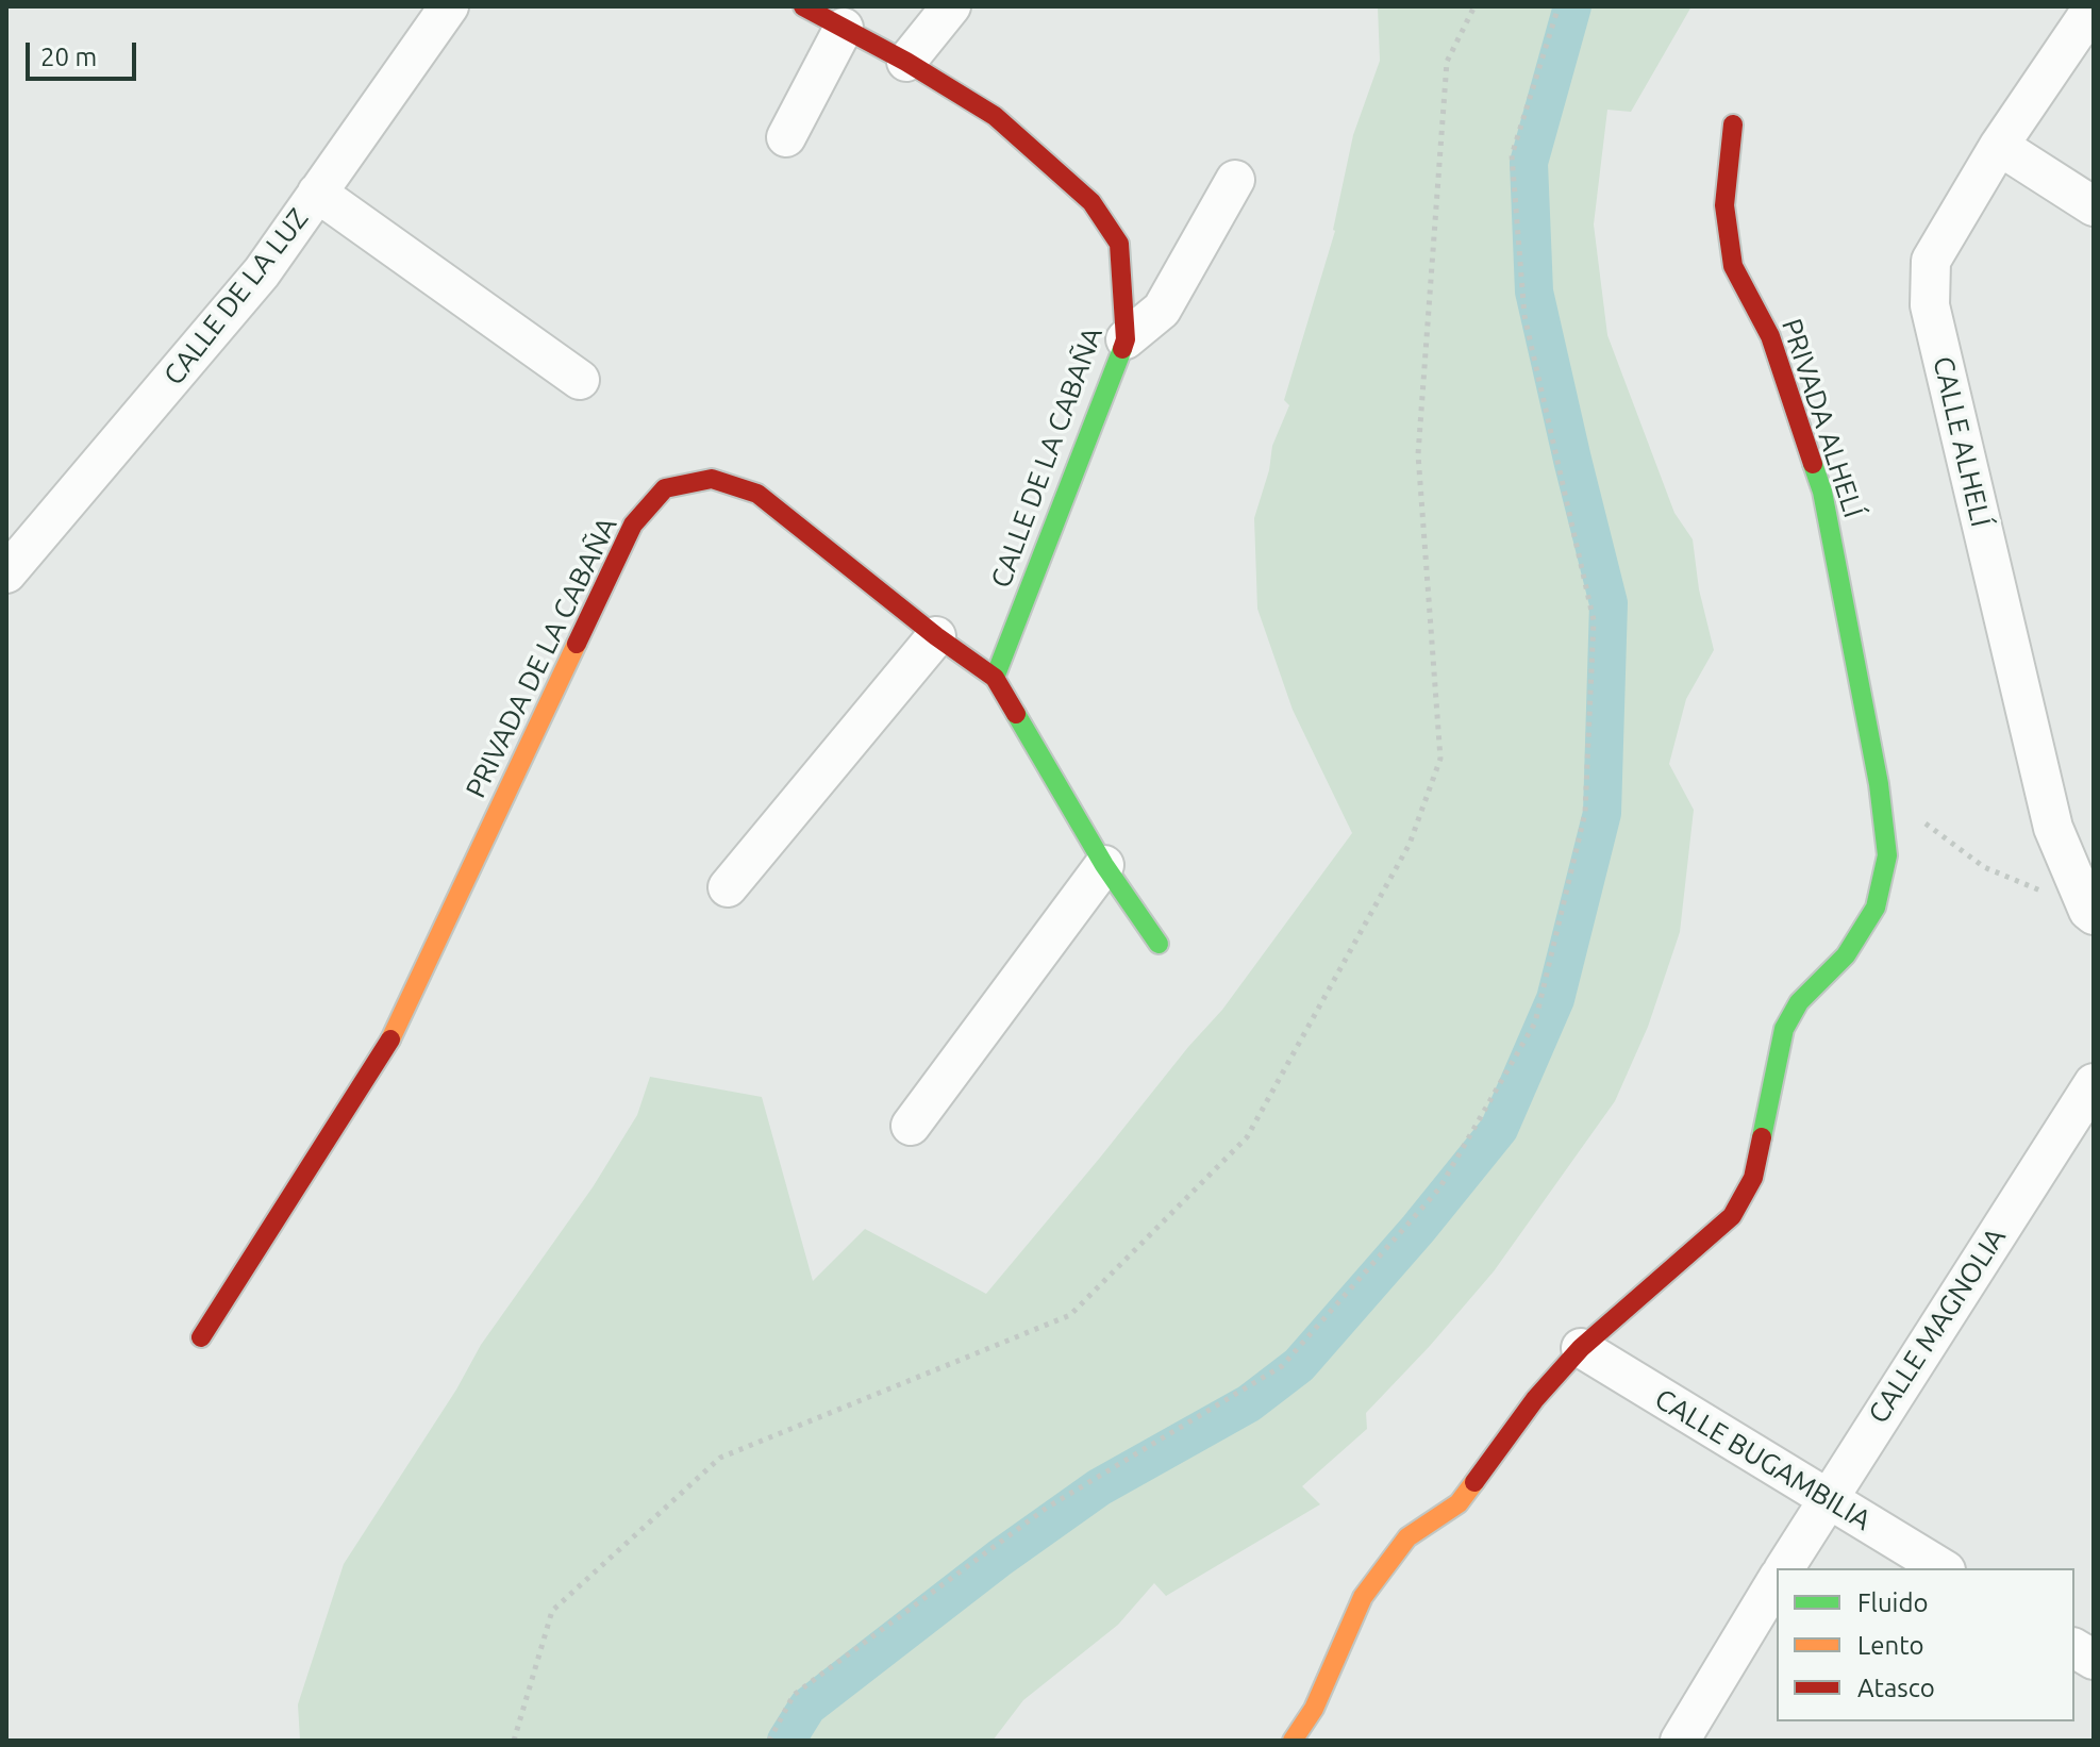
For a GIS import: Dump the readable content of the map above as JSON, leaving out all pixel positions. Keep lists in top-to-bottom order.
{
  "streets": {
    "street": [
      "CALLE DE LA LUZ",
      "PRIVADA ALHELÍ",
      "CALLE ALHELÍ",
      "CALLE DE LA CABAÑA",
      "PRIVADA DE LA CABAÑA",
      "CALLE MAGNOLIA",
      "CALLE BUGAMBILIA"
    ]
  },
  "crossings": [
    ["PRIVADA ALHELÍ", "CALLE BUGAMBILIA"],
    ["CALLE DE LA CABAÑA", "PRIVADA DE LA CABAÑA"],
    ["CALLE MAGNOLIA", "CALLE BUGAMBILIA"]
  ],
  "legend": ["Fluido", "Lento", "Atasco"],
  "scale_bar": "20 m"
}
